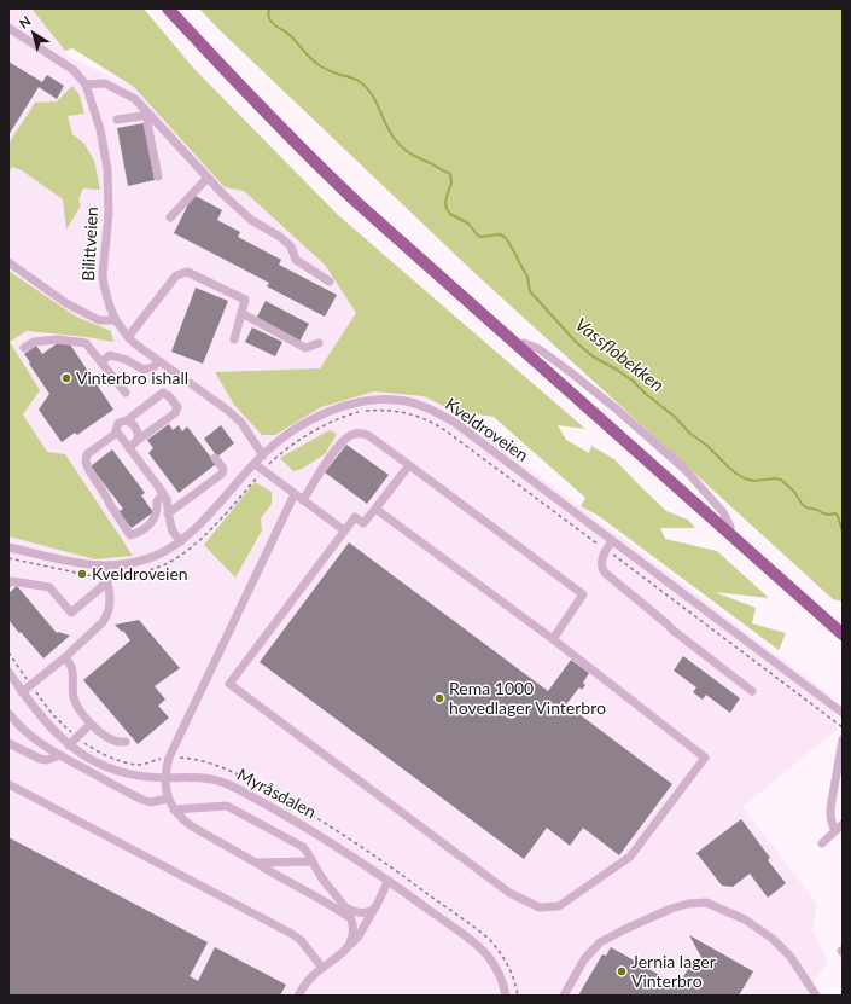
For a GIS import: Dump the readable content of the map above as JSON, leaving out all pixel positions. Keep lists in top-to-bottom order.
{
  "streets": {
    "street": ["Bilittveien", "Kveldroveien", "Myråsdalen"]
  },
  "crossings": [
    ["Bilittveien", "Kveldroveien"]
  ],
  "water": ["Vassflobekken"],
  "places": [
    "Vinterbro ishall",
    "Kveldroveien",
    "Rema 1000 hovedlager Vinterbro",
    "Jernia lager Vinterbro"
  ],
  "north": "top left"
}
